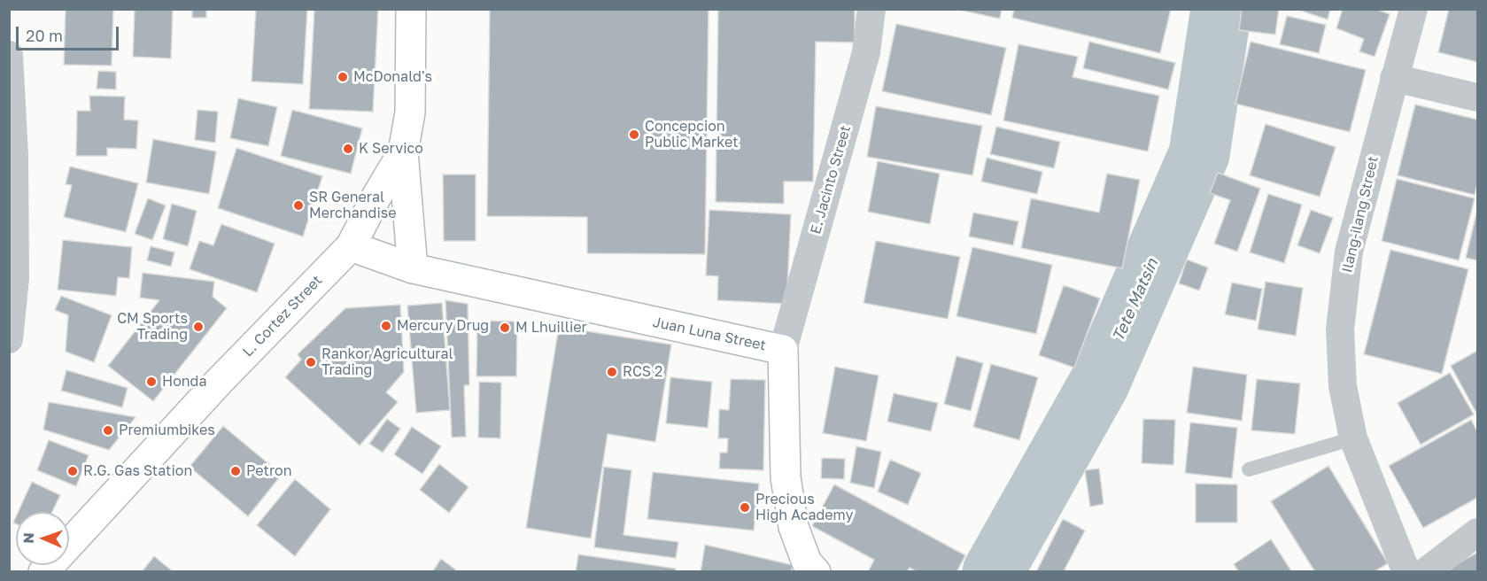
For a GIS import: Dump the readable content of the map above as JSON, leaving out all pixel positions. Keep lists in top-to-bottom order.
{
  "streets": {
    "street": [
      "E. Jacinto Street",
      "Ilang-ilang Street",
      "L. Cortez Street",
      "Juan Luna Street"
    ]
  },
  "crossings": [
    ["E. Jacinto Street", "Juan Luna Street"],
    ["L. Cortez Street", "Juan Luna Street"]
  ],
  "water": ["Tete Matsin"],
  "places": [
    "McDonald's",
    "Concepcion Public Market",
    "K Servico",
    "SR General Merchandise",
    "Mercury Drug",
    "CM Sports Trading",
    "M Lhuillier",
    "Rankor Agricultural Trading",
    "RCS 2",
    "Honda",
    "Premiumbikes",
    "R.G. Gas Station",
    "Petron",
    "Precious High Academy"
  ],
  "scale_bar": "20 m",
  "north": "left"
}
